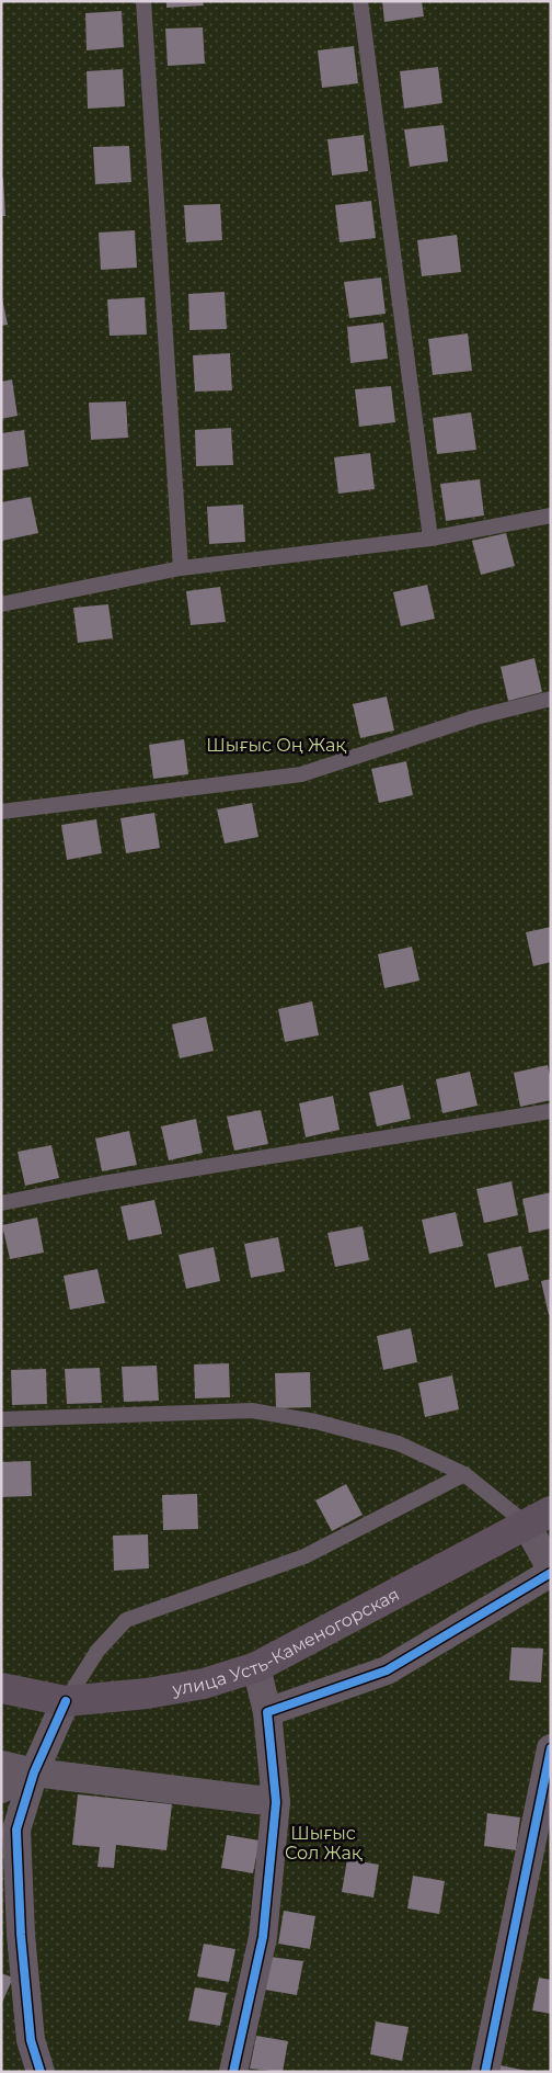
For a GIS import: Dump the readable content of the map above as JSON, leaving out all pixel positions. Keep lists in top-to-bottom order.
{
  "streets": {
    "street": ["улица Усть-Каменогорская"]
  },
  "parks": ["Шығыс Оң Жақ", "Шығыс Сол Жақ"]
}
